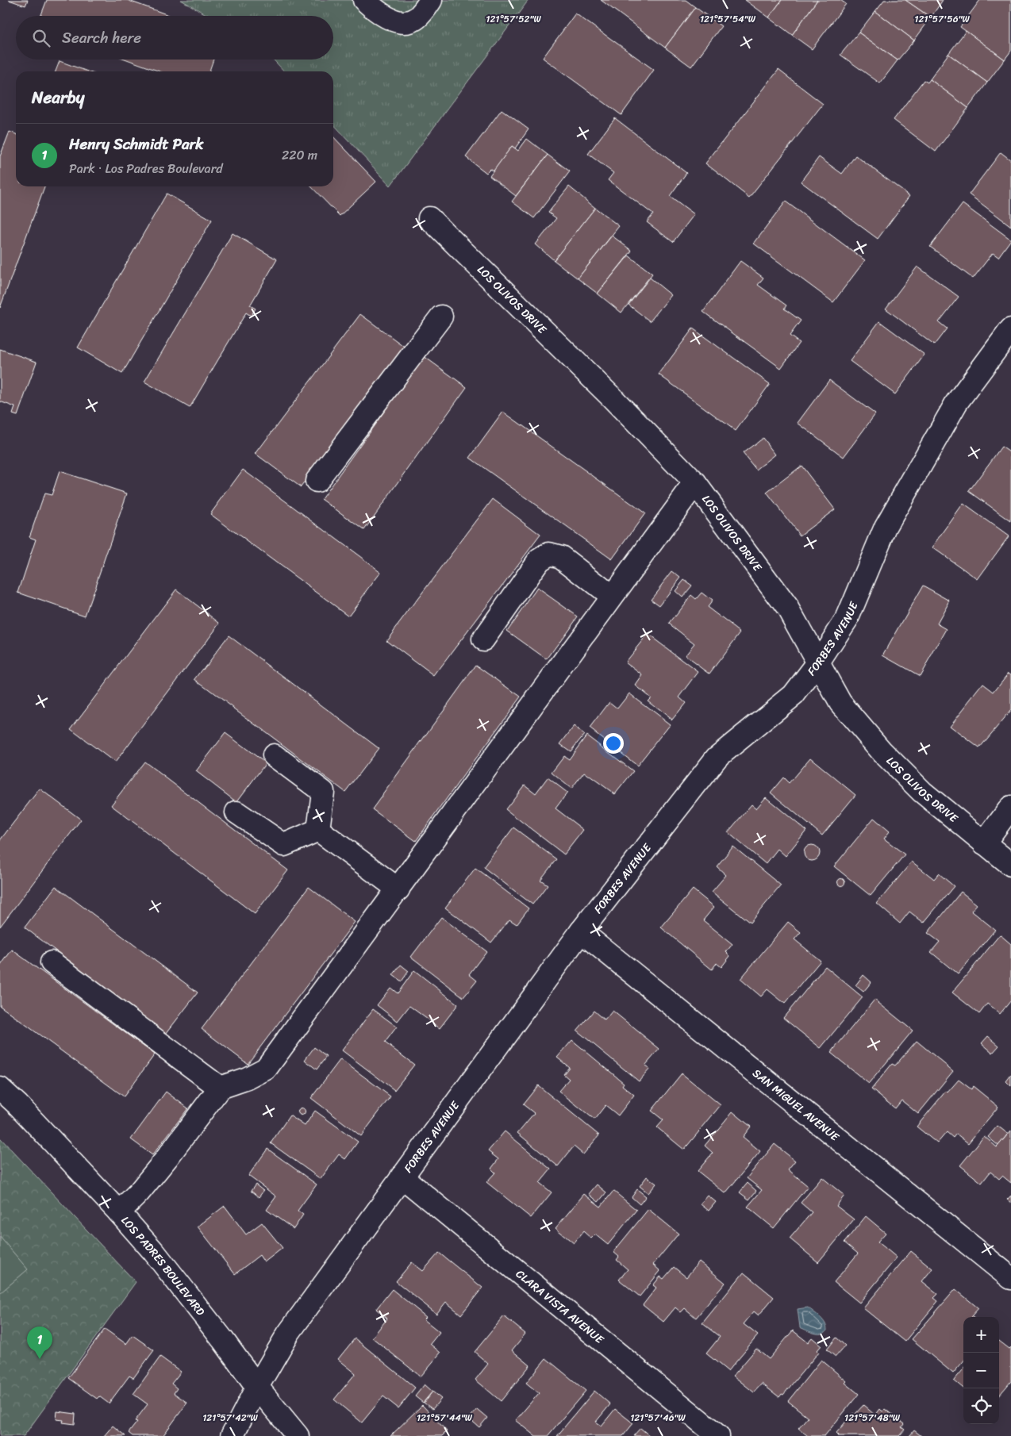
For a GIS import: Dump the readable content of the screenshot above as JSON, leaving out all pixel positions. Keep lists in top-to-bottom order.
{
  "streets": {
    "street": [
      "LOS OLIVOS DRIVE",
      "FORBES AVENUE",
      "SAN MIGUEL AVENUE",
      "LOS PADRES BOULEVARD",
      "CLARA VISTA AVENUE"
    ]
  },
  "crossings": [
    ["LOS OLIVOS DRIVE", "FORBES AVENUE"],
    ["FORBES AVENUE", "SAN MIGUEL AVENUE"],
    ["FORBES AVENUE", "LOS PADRES BOULEVARD"],
    ["FORBES AVENUE", "CLARA VISTA AVENUE"]
  ],
  "page": {
    "search": "Search here",
    "heading": "Nearby",
    "list": [
      {
        "mark": "1",
        "name": "Henry Schmidt Park",
        "note": "Park · Los Padres Boulevard",
        "value": "220 m"
      }
    ],
    "map_buttons": ["+", "−"],
    "pins": "1"
  },
  "coordinates": [
    "121°57'52\"W",
    "121°57'54\"W",
    "121°57'56\"W",
    "121°57'42\"W",
    "121°57'44\"W",
    "121°57'46\"W",
    "121°57'48\"W"
  ]
}
